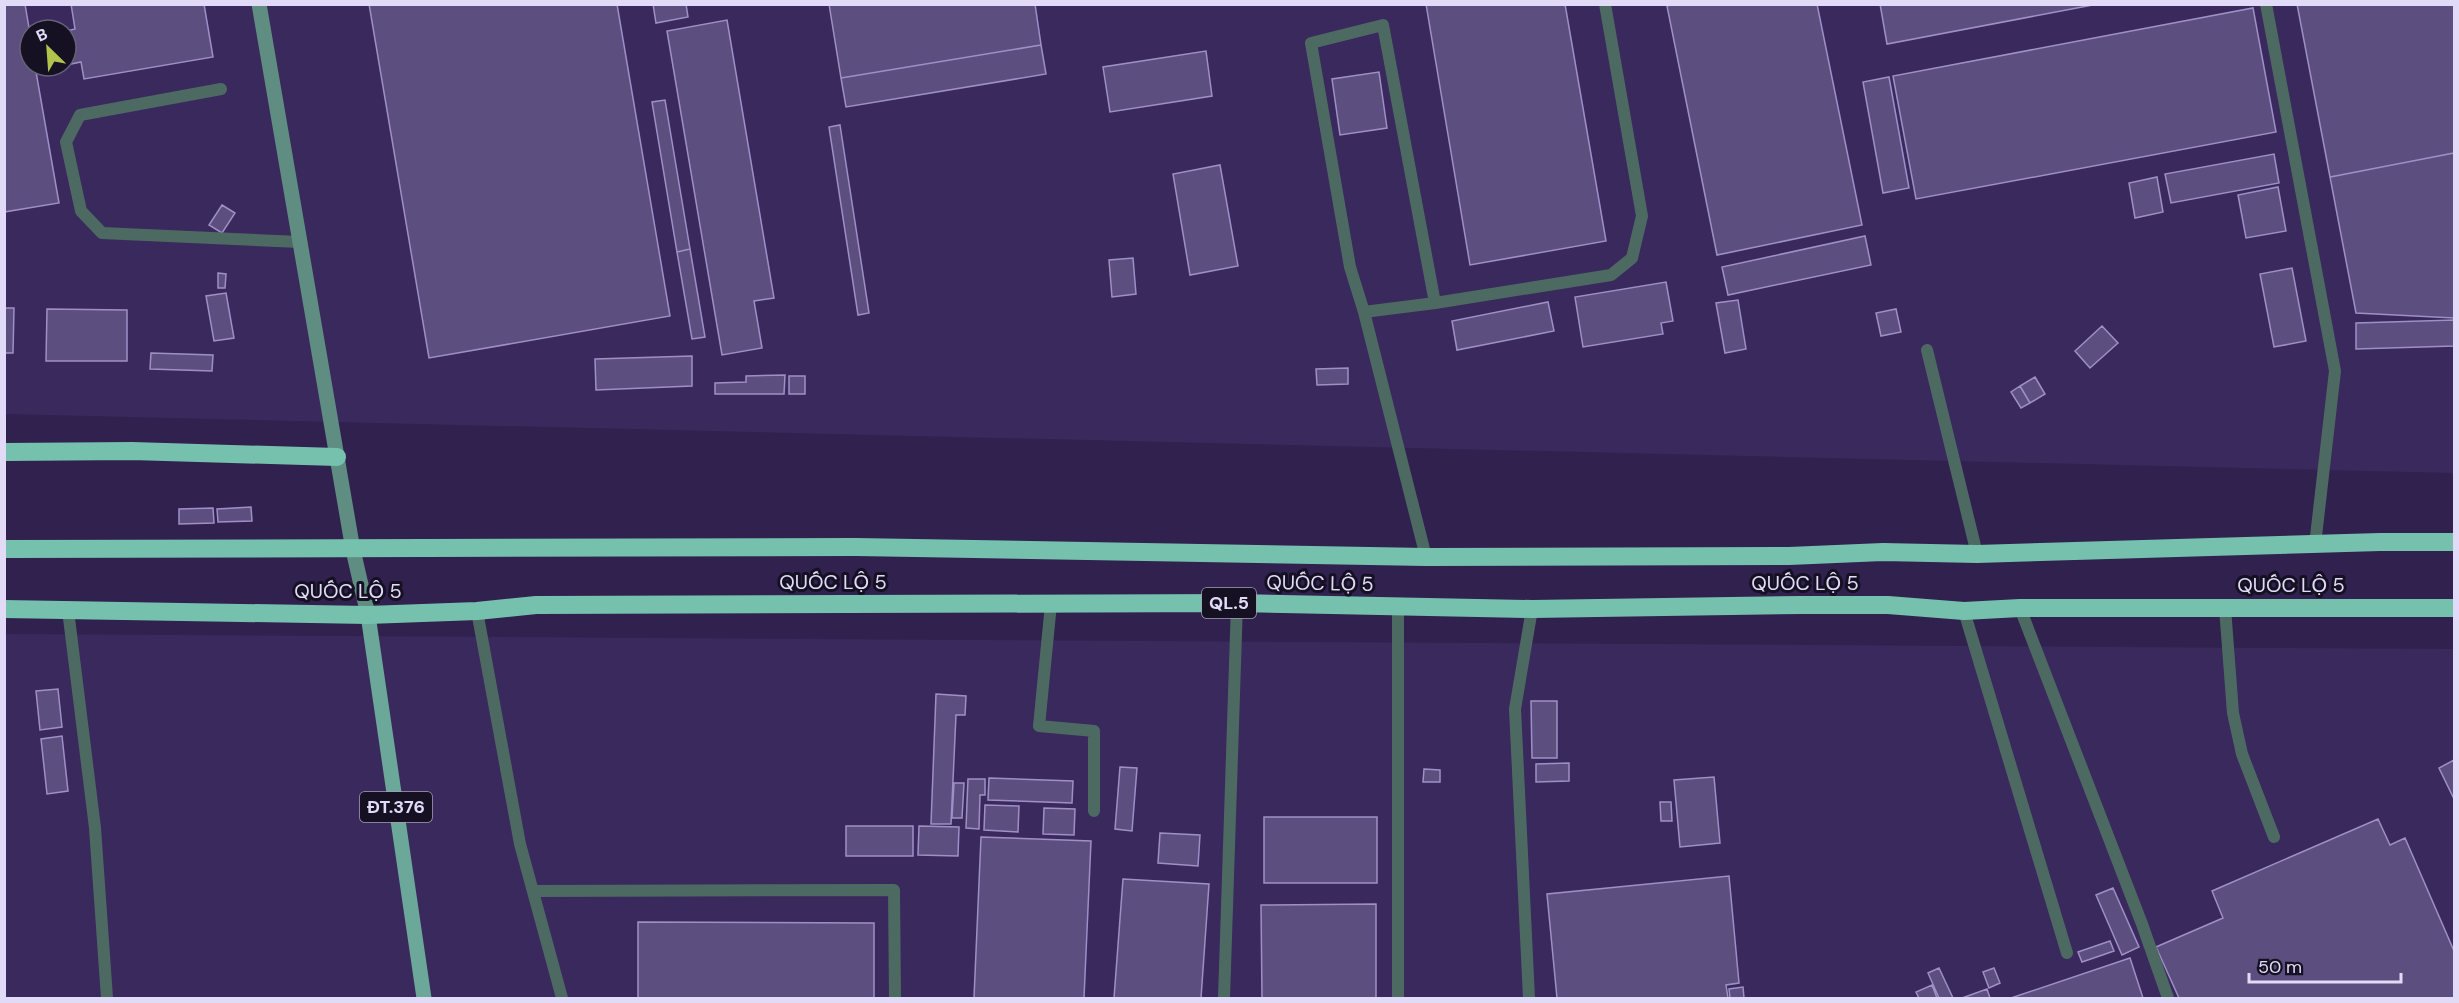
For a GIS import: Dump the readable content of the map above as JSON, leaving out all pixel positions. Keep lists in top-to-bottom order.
{
  "streets": {
    "highway": ["QUỐC LỘ 5", "QL.5"],
    "main road": ["ĐT.376"]
  },
  "crossings": [
    ["QUỐC LỘ 5", "ĐT.376"]
  ],
  "scale_bar": "50 m",
  "north": "top left"
}
